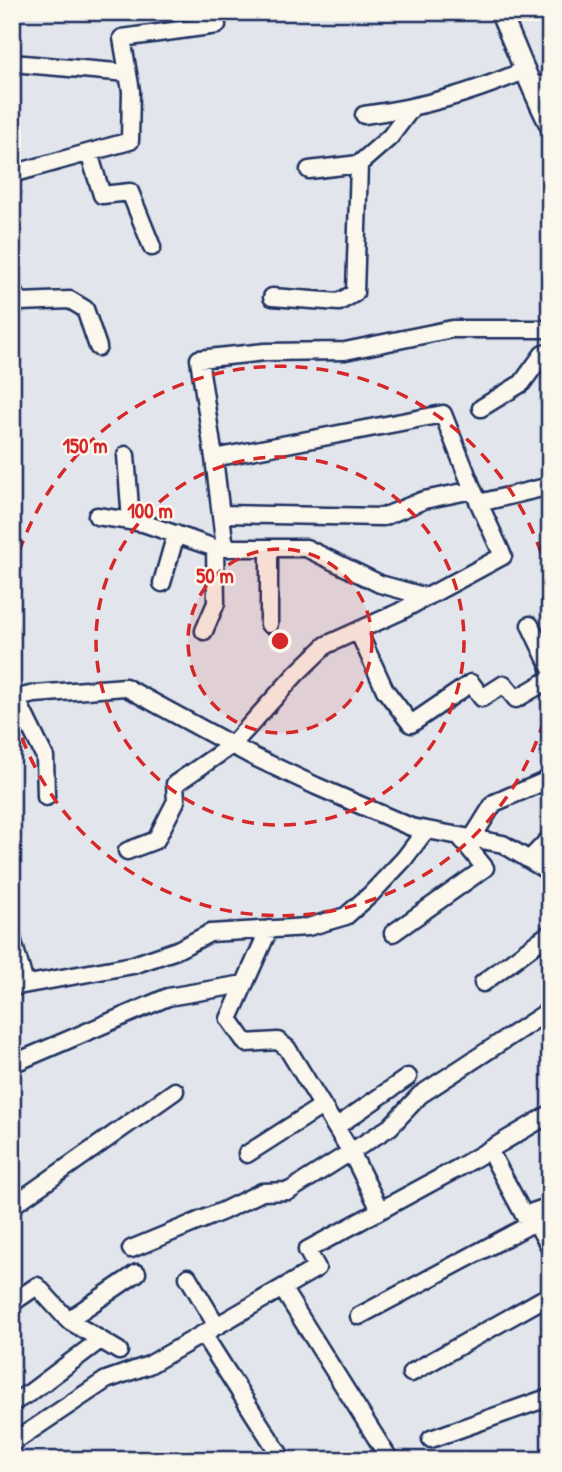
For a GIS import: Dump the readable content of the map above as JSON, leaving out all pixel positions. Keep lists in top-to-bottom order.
{
  "rings": ["150 m", "100 m", "50 m"]
}
